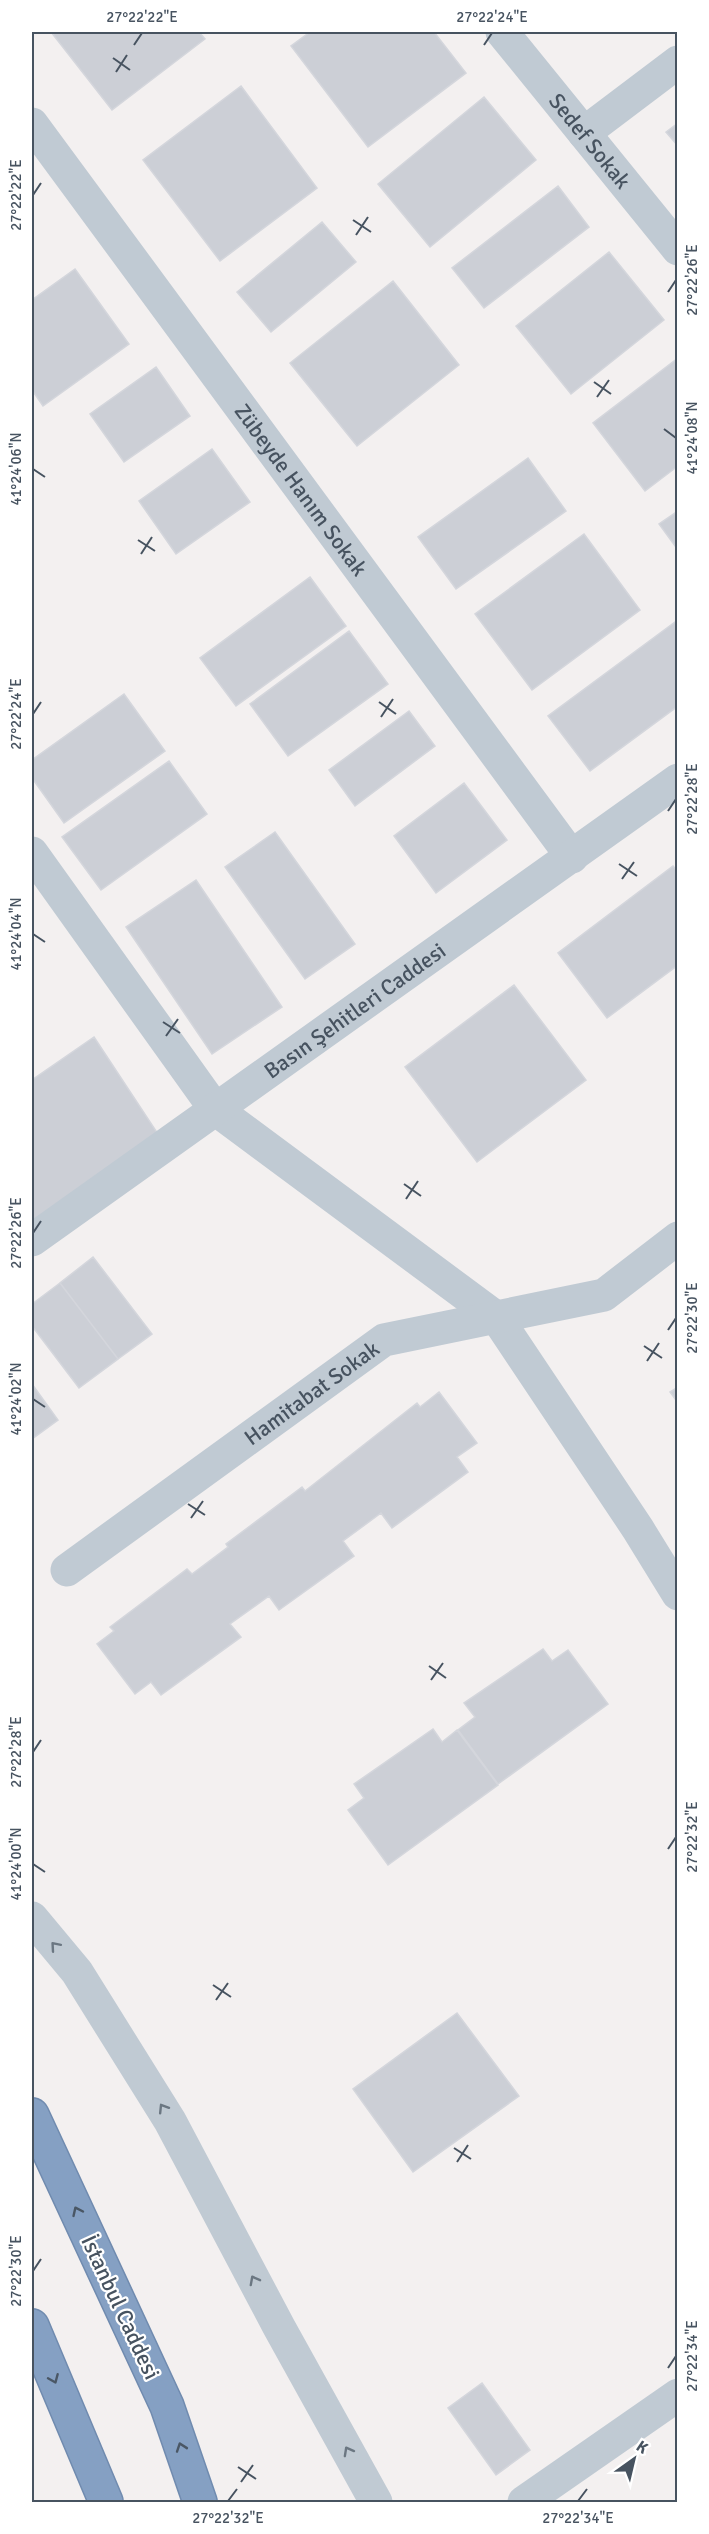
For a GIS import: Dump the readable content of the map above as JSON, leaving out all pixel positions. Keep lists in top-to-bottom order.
{
  "streets": {
    "highway": ["İstanbul Caddesi"],
    "street": [
      "Sedef Sokak",
      "Zübeyde Hanım Sokak",
      "Basın Şehitleri Caddesi",
      "Hamitabat Sokak"
    ]
  },
  "crossings": [
    ["Zübeyde Hanım Sokak", "Basın Şehitleri Caddesi"]
  ],
  "north": "top right",
  "coordinates": [
    "27°22'22\"E",
    "27°22'24\"E",
    "27°22'26\"E",
    "41°24'08\"N",
    "41°24'06\"N",
    "27°22'28\"E",
    "41°24'04\"N",
    "27°22'30\"E",
    "41°24'02\"N",
    "27°22'32\"E",
    "41°24'00\"N",
    "27°22'34\"E"
  ]
}
